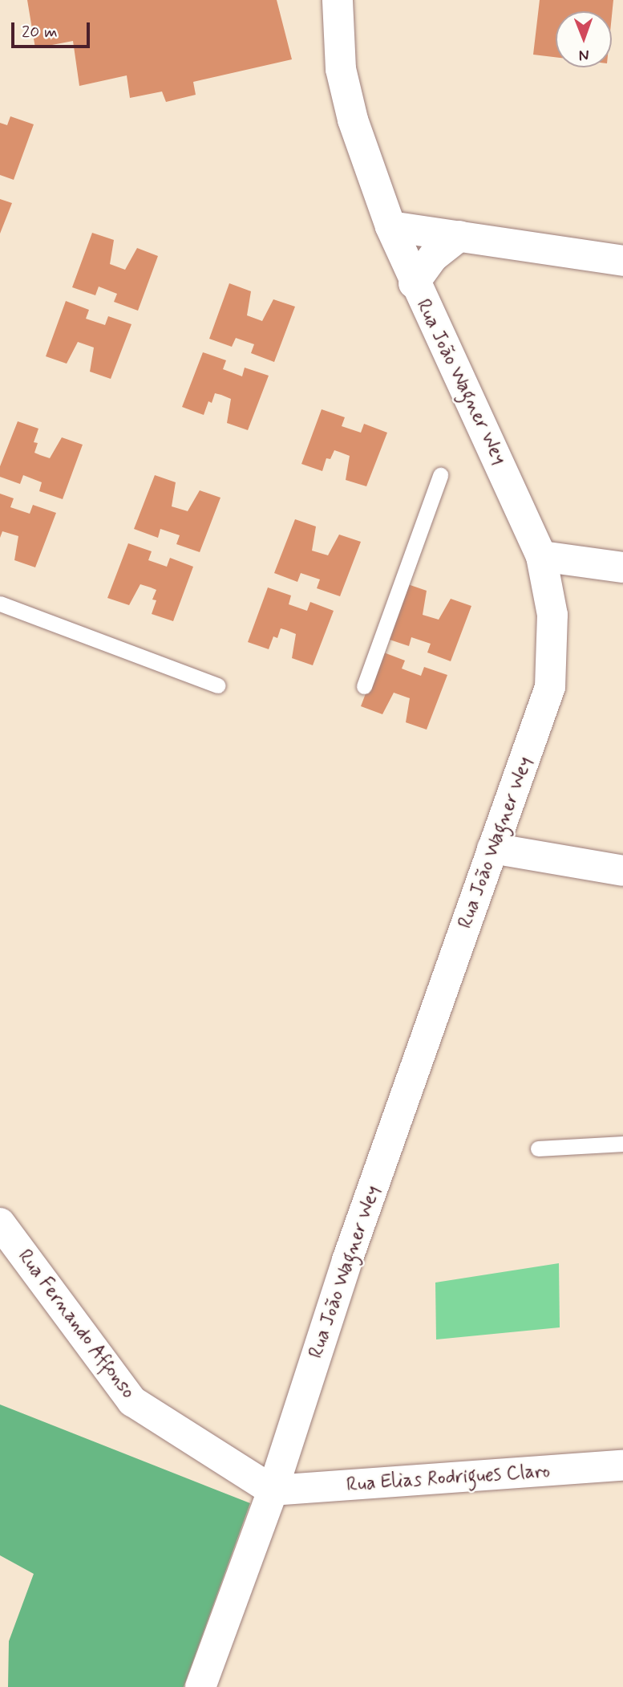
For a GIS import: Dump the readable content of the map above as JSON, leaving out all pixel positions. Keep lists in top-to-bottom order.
{
  "streets": {
    "main road": ["Rua João Wagner Wey", "Rua Fernando Affonso", "Rua Elias Rodrigues Claro"]
  },
  "crossings": [
    ["Rua João Wagner Wey", "Rua Fernando Affonso"],
    ["Rua João Wagner Wey", "Rua Elias Rodrigues Claro"],
    ["Rua Fernando Affonso", "Rua Elias Rodrigues Claro"]
  ],
  "scale_bar": "20 m",
  "north": "bottom"
}
